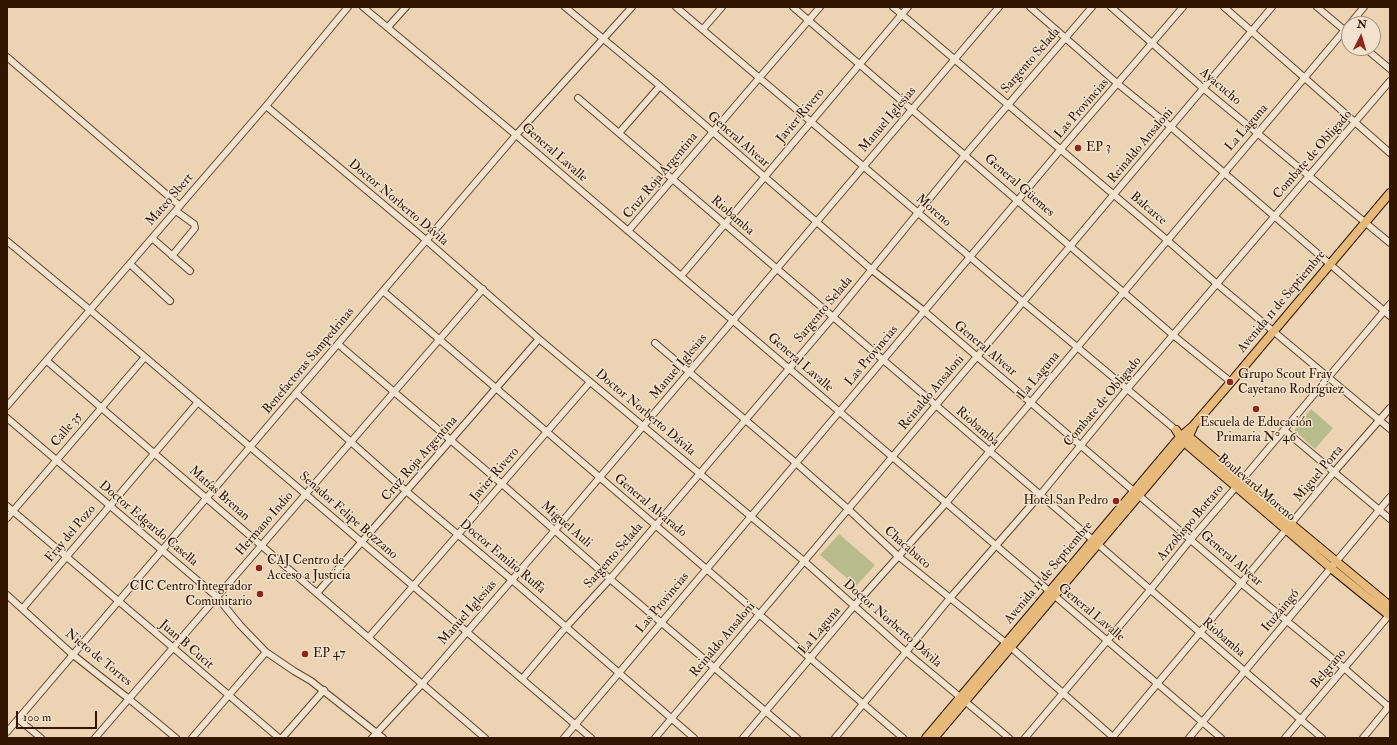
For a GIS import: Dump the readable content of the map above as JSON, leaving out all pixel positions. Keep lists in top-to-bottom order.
{
  "streets": {
    "main road": ["Avenida 11 de Septiembre", "Boulevard Moreno"],
    "street": [
      "Sargento Selada",
      "Ayacucho",
      "Las Provincias",
      "Javier Rivero",
      "Manuel Iglesias",
      "La Laguna",
      "General Alvear",
      "Reinaldo Ansaloni",
      "General Lavalle",
      "Combate de Obligado",
      "Cruz Roja Argentina",
      "General Güemes",
      "Mateo Sbert",
      "Doctor Norberto Dávila",
      "Balcarce",
      "Moreno",
      "Riobamba",
      "Benefactoras Sampedrinas",
      "Calle 35",
      "Miguel Porta",
      "Matías Brenan",
      "General Alvarado",
      "Senador Felipe Bozzano",
      "Arzobispo Bottaro",
      "Doctor Edgardo Casella",
      "Hermano Indio",
      "Miguel Auli",
      "Fray del Pozo",
      "Chacabuco",
      "Doctor Emilio Ruffa",
      "Ituzaingó",
      "Juan B Cucit",
      "Nieto de Torres",
      "Belgrano"
    ]
  },
  "crossings": [
    ["Sargento Selada", "General Alvear"],
    ["Sargento Selada", "General Lavalle"],
    ["Sargento Selada", "General Güemes"],
    ["Sargento Selada", "Doctor Norberto Dávila"],
    ["Sargento Selada", "Balcarce"],
    ["Sargento Selada", "Moreno"],
    ["Sargento Selada", "Riobamba"],
    ["Sargento Selada", "General Alvarado"],
    ["Sargento Selada", "Senador Felipe Bozzano"],
    ["Sargento Selada", "Miguel Auli"],
    ["Sargento Selada", "Chacabuco"],
    ["Sargento Selada", "Doctor Emilio Ruffa"],
    ["Ayacucho", "Las Provincias"],
    ["Ayacucho", "La Laguna"],
    ["Ayacucho", "Reinaldo Ansaloni"],
    ["Ayacucho", "Combate de Obligado"],
    ["Ayacucho", "Avenida 11 de Septiembre"],
    ["Las Provincias", "General Alvear"],
    ["Las Provincias", "General Lavalle"],
    ["Las Provincias", "General Güemes"],
    ["Las Provincias", "Doctor Norberto Dávila"],
    ["Las Provincias", "Balcarce"],
    ["Las Provincias", "Moreno"],
    ["Las Provincias", "Riobamba"],
    ["Las Provincias", "General Alvarado"],
    ["Las Provincias", "Senador Felipe Bozzano"],
    ["Las Provincias", "Miguel Auli"],
    ["Las Provincias", "Chacabuco"],
    ["Las Provincias", "Doctor Emilio Ruffa"],
    ["Javier Rivero", "General Alvear"],
    ["Javier Rivero", "General Lavalle"],
    ["Javier Rivero", "General Güemes"],
    ["Javier Rivero", "Doctor Norberto Dávila"],
    ["Javier Rivero", "Balcarce"],
    ["Javier Rivero", "Moreno"],
    ["Javier Rivero", "Riobamba"],
    ["Javier Rivero", "Matías Brenan"],
    ["Javier Rivero", "General Alvarado"],
    ["Javier Rivero", "Senador Felipe Bozzano"],
    ["Javier Rivero", "Miguel Auli"],
    ["Javier Rivero", "Doctor Emilio Ruffa"],
    ["Manuel Iglesias", "General Alvear"],
    ["Manuel Iglesias", "General Lavalle"],
    ["Manuel Iglesias", "General Güemes"],
    ["Manuel Iglesias", "Doctor Norberto Dávila"],
    ["Manuel Iglesias", "Balcarce"],
    ["Manuel Iglesias", "Moreno"],
    ["Manuel Iglesias", "Riobamba"],
    ["Manuel Iglesias", "Matías Brenan"],
    ["Manuel Iglesias", "General Alvarado"],
    ["Manuel Iglesias", "Senador Felipe Bozzano"],
    ["Manuel Iglesias", "Doctor Edgardo Casella"],
    ["Manuel Iglesias", "Miguel Auli"],
    ["Manuel Iglesias", "Chacabuco"],
    ["Manuel Iglesias", "Doctor Emilio Ruffa"],
    ["La Laguna", "General Alvear"],
    ["La Laguna", "General Lavalle"],
    ["La Laguna", "General Güemes"],
    ["La Laguna", "Doctor Norberto Dávila"],
    ["La Laguna", "Balcarce"],
    ["La Laguna", "Moreno"],
    ["La Laguna", "Riobamba"],
    ["La Laguna", "General Alvarado"],
    ["La Laguna", "Miguel Auli"],
    ["La Laguna", "Chacabuco"],
    ["General Alvear", "Reinaldo Ansaloni"],
    ["General Alvear", "Combate de Obligado"],
    ["General Alvear", "Cruz Roja Argentina"],
    ["General Alvear", "Avenida 11 de Septiembre"],
    ["General Alvear", "Benefactoras Sampedrinas"],
    ["General Alvear", "Miguel Porta"],
    ["General Alvear", "Arzobispo Bottaro"],
    ["General Alvear", "Ituzaingó"],
    ["General Alvear", "Belgrano"],
    ["Reinaldo Ansaloni", "General Lavalle"],
    ["Reinaldo Ansaloni", "General Güemes"],
    ["Reinaldo Ansaloni", "Doctor Norberto Dávila"],
    ["Reinaldo Ansaloni", "Balcarce"],
    ["Reinaldo Ansaloni", "Moreno"],
    ["Reinaldo Ansaloni", "Riobamba"],
    ["Reinaldo Ansaloni", "General Alvarado"],
    ["Reinaldo Ansaloni", "Miguel Auli"],
    ["Reinaldo Ansaloni", "Chacabuco"],
    ["Reinaldo Ansaloni", "Doctor Emilio Ruffa"],
    ["General Lavalle", "Combate de Obligado"],
    ["General Lavalle", "Cruz Roja Argentina"],
    ["General Lavalle", "Avenida 11 de Septiembre"],
    ["General Lavalle", "Benefactoras Sampedrinas"],
    ["General Lavalle", "Miguel Porta"],
    ["General Lavalle", "Arzobispo Bottaro"],
    ["General Lavalle", "Ituzaingó"],
    ["Combate de Obligado", "General Güemes"],
    ["Combate de Obligado", "Doctor Norberto Dávila"],
    ["Combate de Obligado", "Balcarce"],
    ["Combate de Obligado", "Moreno"],
    ["Combate de Obligado", "Riobamba"],
    ["Combate de Obligado", "General Alvarado"],
    ["Combate de Obligado", "Chacabuco"],
    ["Cruz Roja Argentina", "General Güemes"],
    ["Cruz Roja Argentina", "Doctor Norberto Dávila"],
    ["Cruz Roja Argentina", "Moreno"],
    ["Cruz Roja Argentina", "Riobamba"],
    ["Cruz Roja Argentina", "Matías Brenan"],
    ["Cruz Roja Argentina", "General Alvarado"],
    ["Cruz Roja Argentina", "Senador Felipe Bozzano"],
    ["Cruz Roja Argentina", "Miguel Auli"],
    ["Cruz Roja Argentina", "Doctor Emilio Ruffa"],
    ["General Güemes", "Avenida 11 de Septiembre"],
    ["Mateo Sbert", "Doctor Norberto Dávila"],
    ["Mateo Sbert", "Matías Brenan"],
    ["Mateo Sbert", "Senador Felipe Bozzano"],
    ["Doctor Norberto Dávila", "Avenida 11 de Septiembre"],
    ["Doctor Norberto Dávila", "Benefactoras Sampedrinas"],
    ["Doctor Norberto Dávila", "Hermano Indio"],
    ["Balcarce", "Avenida 11 de Septiembre"],
    ["Balcarce", "Miguel Porta"],
    ["Balcarce", "Arzobispo Bottaro"],
    ["Moreno", "Avenida 11 de Septiembre"],
    ["Moreno", "Boulevard Moreno"],
    ["Riobamba", "Avenida 11 de Septiembre"],
    ["Riobamba", "Miguel Porta"],
    ["Riobamba", "Arzobispo Bottaro"],
    ["Riobamba", "Ituzaingó"],
    ["Riobamba", "Belgrano"],
    ["Avenida 11 de Septiembre", "Boulevard Moreno"],
    ["Avenida 11 de Septiembre", "Chacabuco"],
    ["Benefactoras Sampedrinas", "Matías Brenan"],
    ["Benefactoras Sampedrinas", "General Alvarado"],
    ["Benefactoras Sampedrinas", "Senador Felipe Bozzano"],
    ["Benefactoras Sampedrinas", "Doctor Edgardo Casella"],
    ["Benefactoras Sampedrinas", "Miguel Auli"],
    ["Benefactoras Sampedrinas", "Doctor Emilio Ruffa"],
    ["Benefactoras Sampedrinas", "Juan B Cucit"],
    ["Benefactoras Sampedrinas", "Nieto de Torres"],
    ["Calle 35", "Matías Brenan"],
    ["Calle 35", "Senador Felipe Bozzano"],
    ["Calle 35", "Doctor Edgardo Casella"],
    ["Calle 35", "Juan B Cucit"],
    ["Miguel Porta", "Boulevard Moreno"],
    ["Miguel Porta", "Chacabuco"],
    ["Boulevard Moreno", "Arzobispo Bottaro"],
    ["Boulevard Moreno", "Ituzaingó"],
    ["Boulevard Moreno", "Belgrano"],
    ["Matías Brenan", "Hermano Indio"],
    ["Matías Brenan", "Fray del Pozo"],
    ["General Alvarado", "Hermano Indio"],
    ["Senador Felipe Bozzano", "Hermano Indio"],
    ["Senador Felipe Bozzano", "Fray del Pozo"],
    ["Arzobispo Bottaro", "Chacabuco"],
    ["Doctor Edgardo Casella", "Hermano Indio"],
    ["Doctor Edgardo Casella", "Fray del Pozo"],
    ["Hermano Indio", "Miguel Auli"],
    ["Hermano Indio", "Doctor Emilio Ruffa"],
    ["Hermano Indio", "Juan B Cucit"],
    ["Hermano Indio", "Nieto de Torres"],
    ["Fray del Pozo", "Juan B Cucit"],
    ["Fray del Pozo", "Nieto de Torres"]
  ],
  "places": [
    "EP 3",
    "Grupo Scout Fray Cayetano Rodríguez",
    "Escuela de Educación Primaria N° 46",
    "Hotel San Pedro",
    "CAJ Centro de Acceso a Justicia",
    "CIC Centro Integrador Comunitario",
    "EP 47"
  ],
  "scale_bar": "100 m",
  "north": "top"
}
